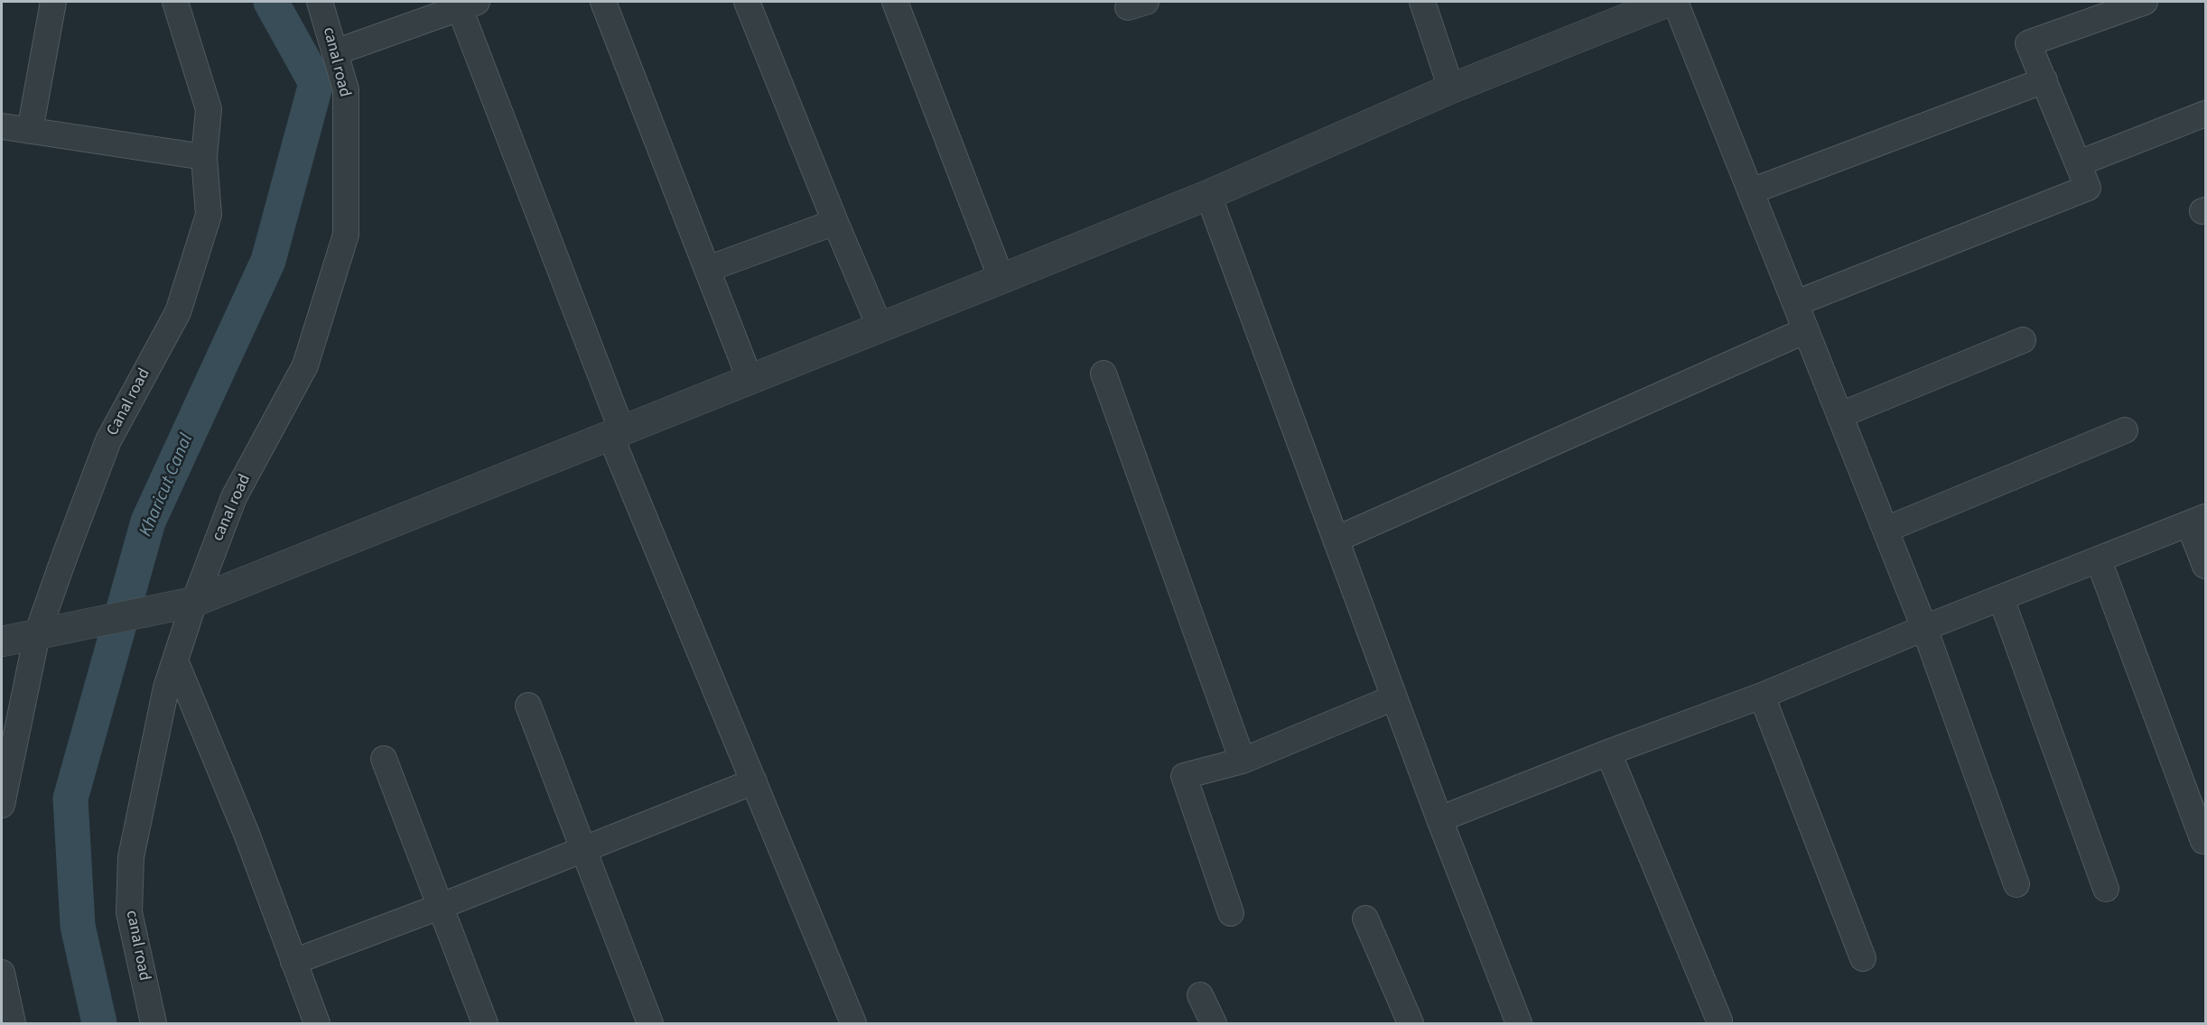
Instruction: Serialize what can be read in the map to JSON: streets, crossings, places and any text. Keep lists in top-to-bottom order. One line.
{"streets":{"street":["canal road","Canal road"]},"water":["Kharicut Canal"]}
